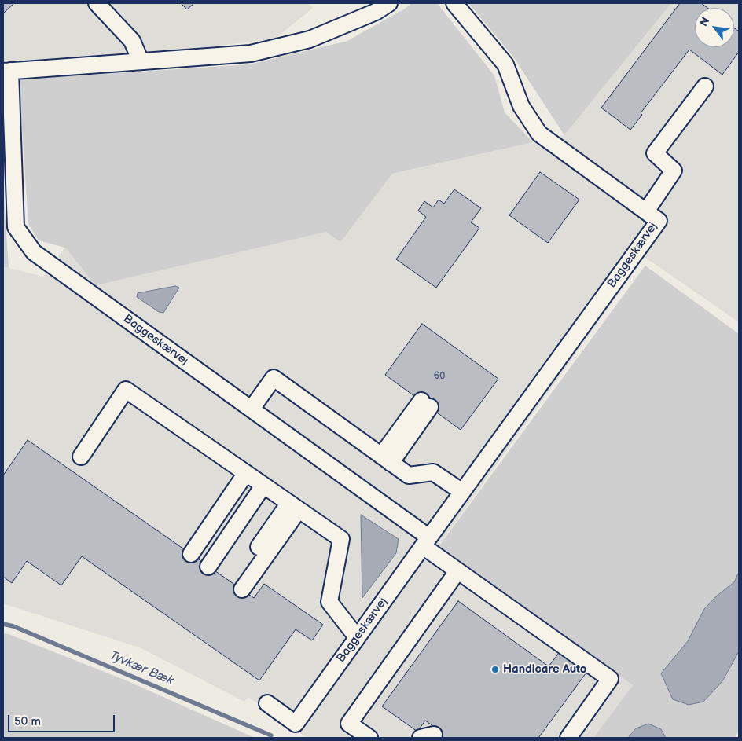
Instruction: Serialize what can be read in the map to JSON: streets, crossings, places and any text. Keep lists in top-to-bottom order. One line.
{"streets":{"street":["Baggeskærvej"]},"water":["Tyvkær Bæk"],"places":["Handicare Auto"],"house_numbers":["60"],"scale_bar":"50 m","north":"top left"}
